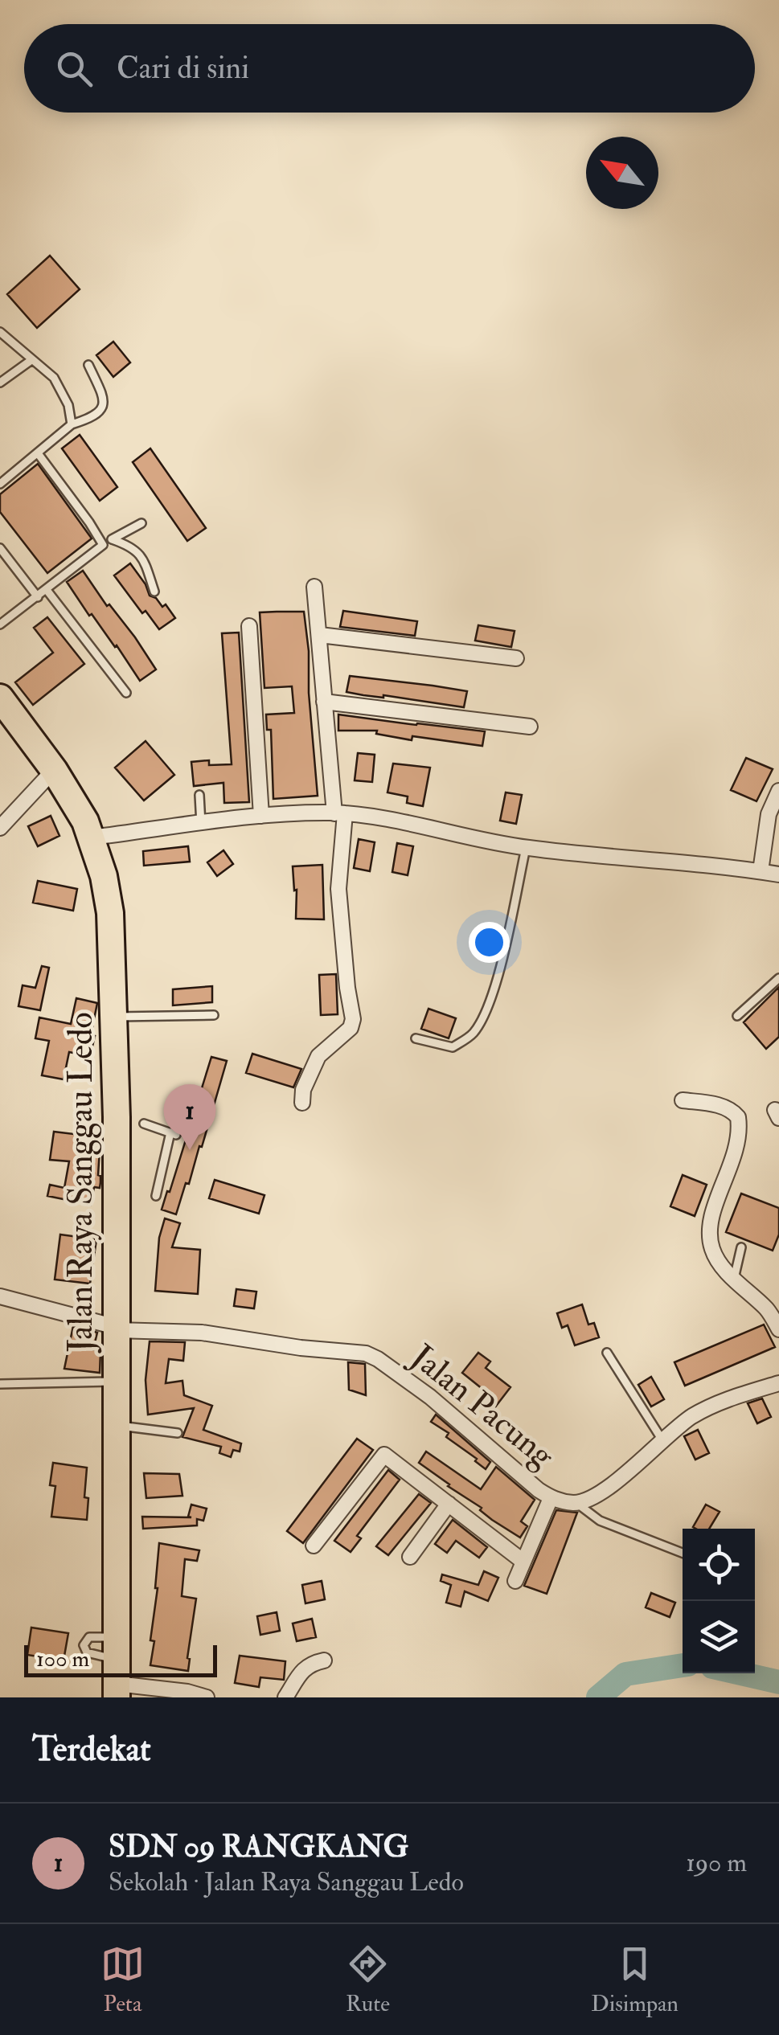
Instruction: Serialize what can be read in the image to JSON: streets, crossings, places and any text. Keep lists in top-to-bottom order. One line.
{"streets":{"highway":["Jalan Raya Sanggau Ledo"],"street":["Jalan Pacung"]},"crossings":[["Jalan Raya Sanggau Ledo","Jalan Pacung"]],"scale_bar":"100 m","north":"top left","page":{"search":"Cari di sini","pins":"1","scale":"100 m","heading":"Terdekat","list":[{"mark":"1","name":"SDN 09 RANGKANG","note":"Sekolah · Jalan Raya Sanggau Ledo","value":"190 m"}],"nav":["Peta","Rute","Disimpan"]}}
